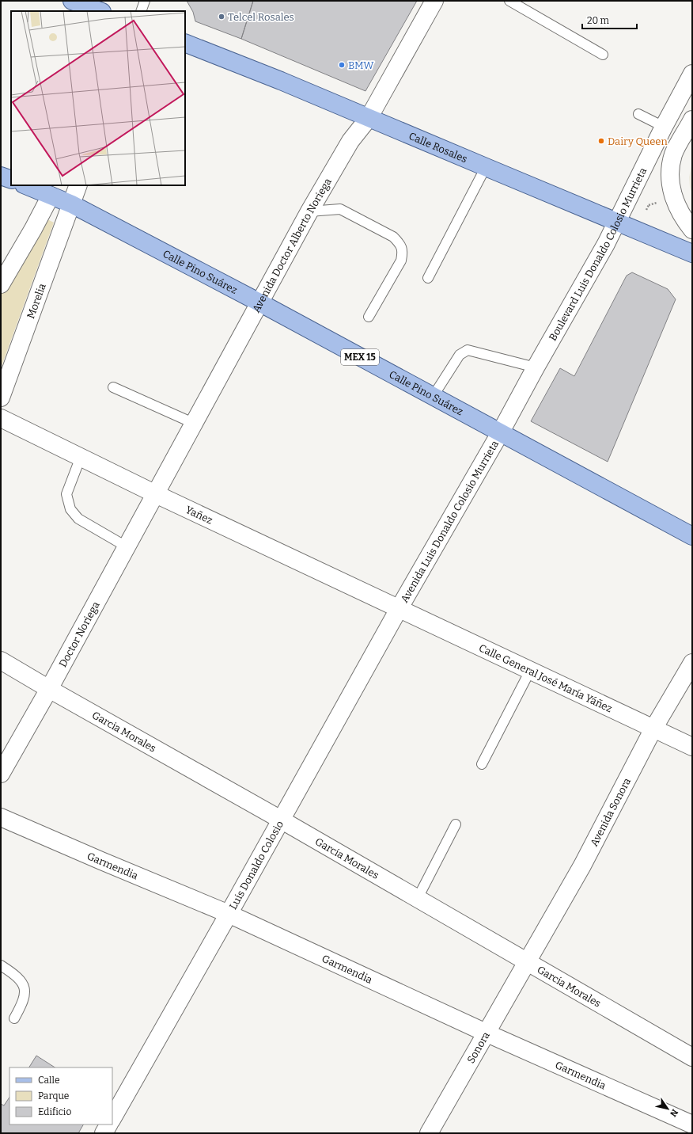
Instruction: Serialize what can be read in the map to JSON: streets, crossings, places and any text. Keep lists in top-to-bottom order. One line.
{"streets":{"main road":["Calle Rosales","Calle Pino Suárez","MEX 15"],"street":["Avenida Doctor Alberto Noriega","Boulevard Luis Donaldo Colosio Murrieta","Morelia","Yañez","Avenida Luis Donaldo Colosio Murrieta","Doctor Noriega","Calle General José María Yáñez","Garcia Morales","Avenida Sonora","Luis Donaldo Colosio","Garmendia","Sonora"]},"crossings":[["Calle Rosales","Avenida Doctor Alberto Noriega"],["Calle Rosales","Boulevard Luis Donaldo Colosio Murrieta"],["Avenida Doctor Alberto Noriega","Calle Pino Suárez"],["Avenida Doctor Alberto Noriega","Yañez"],["Avenida Doctor Alberto Noriega","Doctor Noriega"],["Boulevard Luis Donaldo Colosio Murrieta","Calle Pino Suárez"],["Boulevard Luis Donaldo Colosio Murrieta","Avenida Luis Donaldo Colosio Murrieta"],["Calle Pino Suárez","Morelia"],["Calle Pino Suárez","Avenida Luis Donaldo Colosio Murrieta"],["Yañez","Avenida Luis Donaldo Colosio Murrieta"],["Yañez","Doctor Noriega"],["Yañez","Calle General José María Yáñez"],["Yañez","Luis Donaldo Colosio"],["Avenida Luis Donaldo Colosio Murrieta","Calle General José María Yáñez"],["Avenida Luis Donaldo Colosio Murrieta","Luis Donaldo Colosio"],["Doctor Noriega","Garcia Morales"],["Calle General José María Yáñez","Avenida Sonora"],["Calle General José María Yáñez","Luis Donaldo Colosio"],["Garcia Morales","Avenida Sonora"],["Garcia Morales","Luis Donaldo Colosio"],["Garcia Morales","Sonora"],["Avenida Sonora","Sonora"],["Luis Donaldo Colosio","Garmendia"],["Garmendia","Sonora"]],"places":["Telcel Rosales","BMW","Dairy Queen"],"legend":["Calle","Parque","Edificio"],"scale_bar":"20 m","north":"bottom right"}
